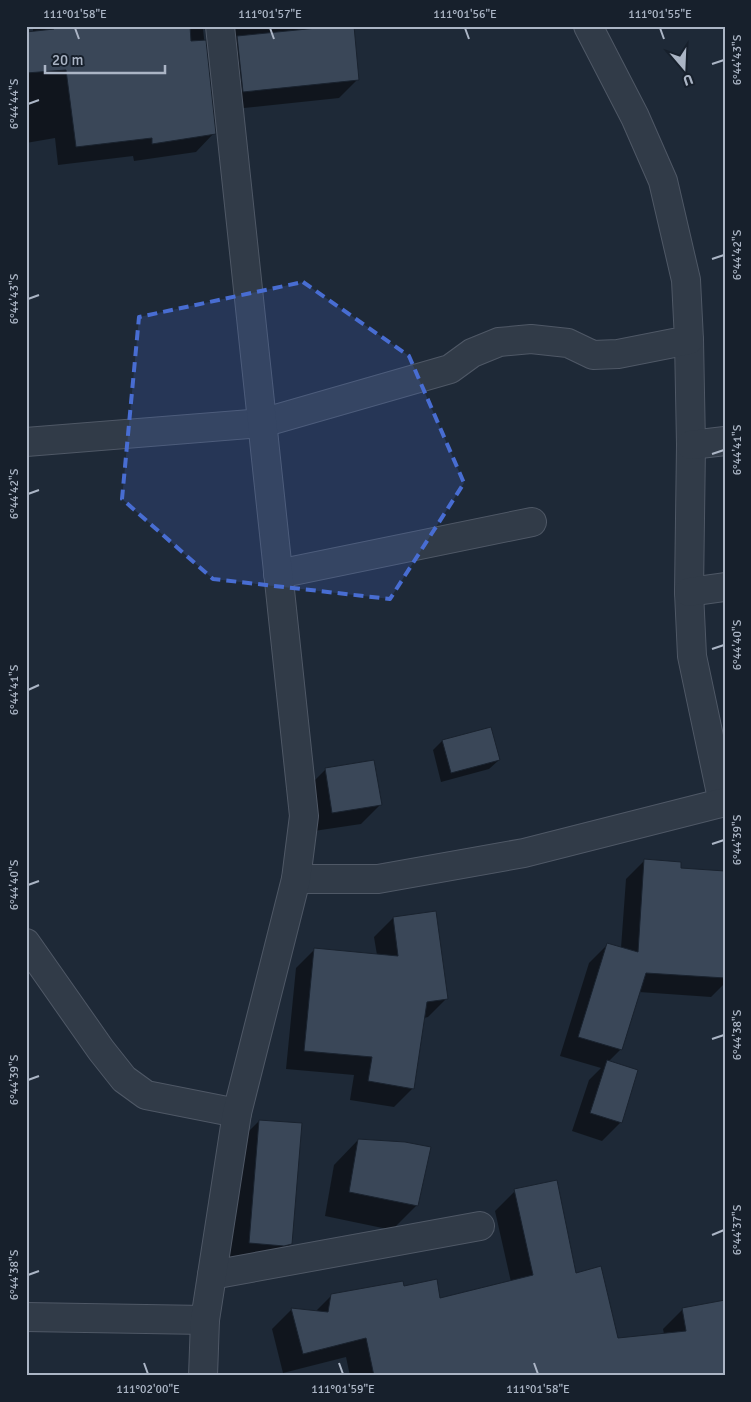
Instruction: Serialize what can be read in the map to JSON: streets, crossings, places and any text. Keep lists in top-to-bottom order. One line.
{"scale_bar":"20 m","north":"bottom","coordinates":["111°01'58\"E","111°01'57\"E","111°01'56\"E","111°01'55\"E","6°44'43\"S","6°44'44\"S","6°44'42\"S","6°44'41\"S","6°44'40\"S","6°44'39\"S","6°44'38\"S","6°44'37\"S","111°02'00\"E","111°01'59\"E"]}
